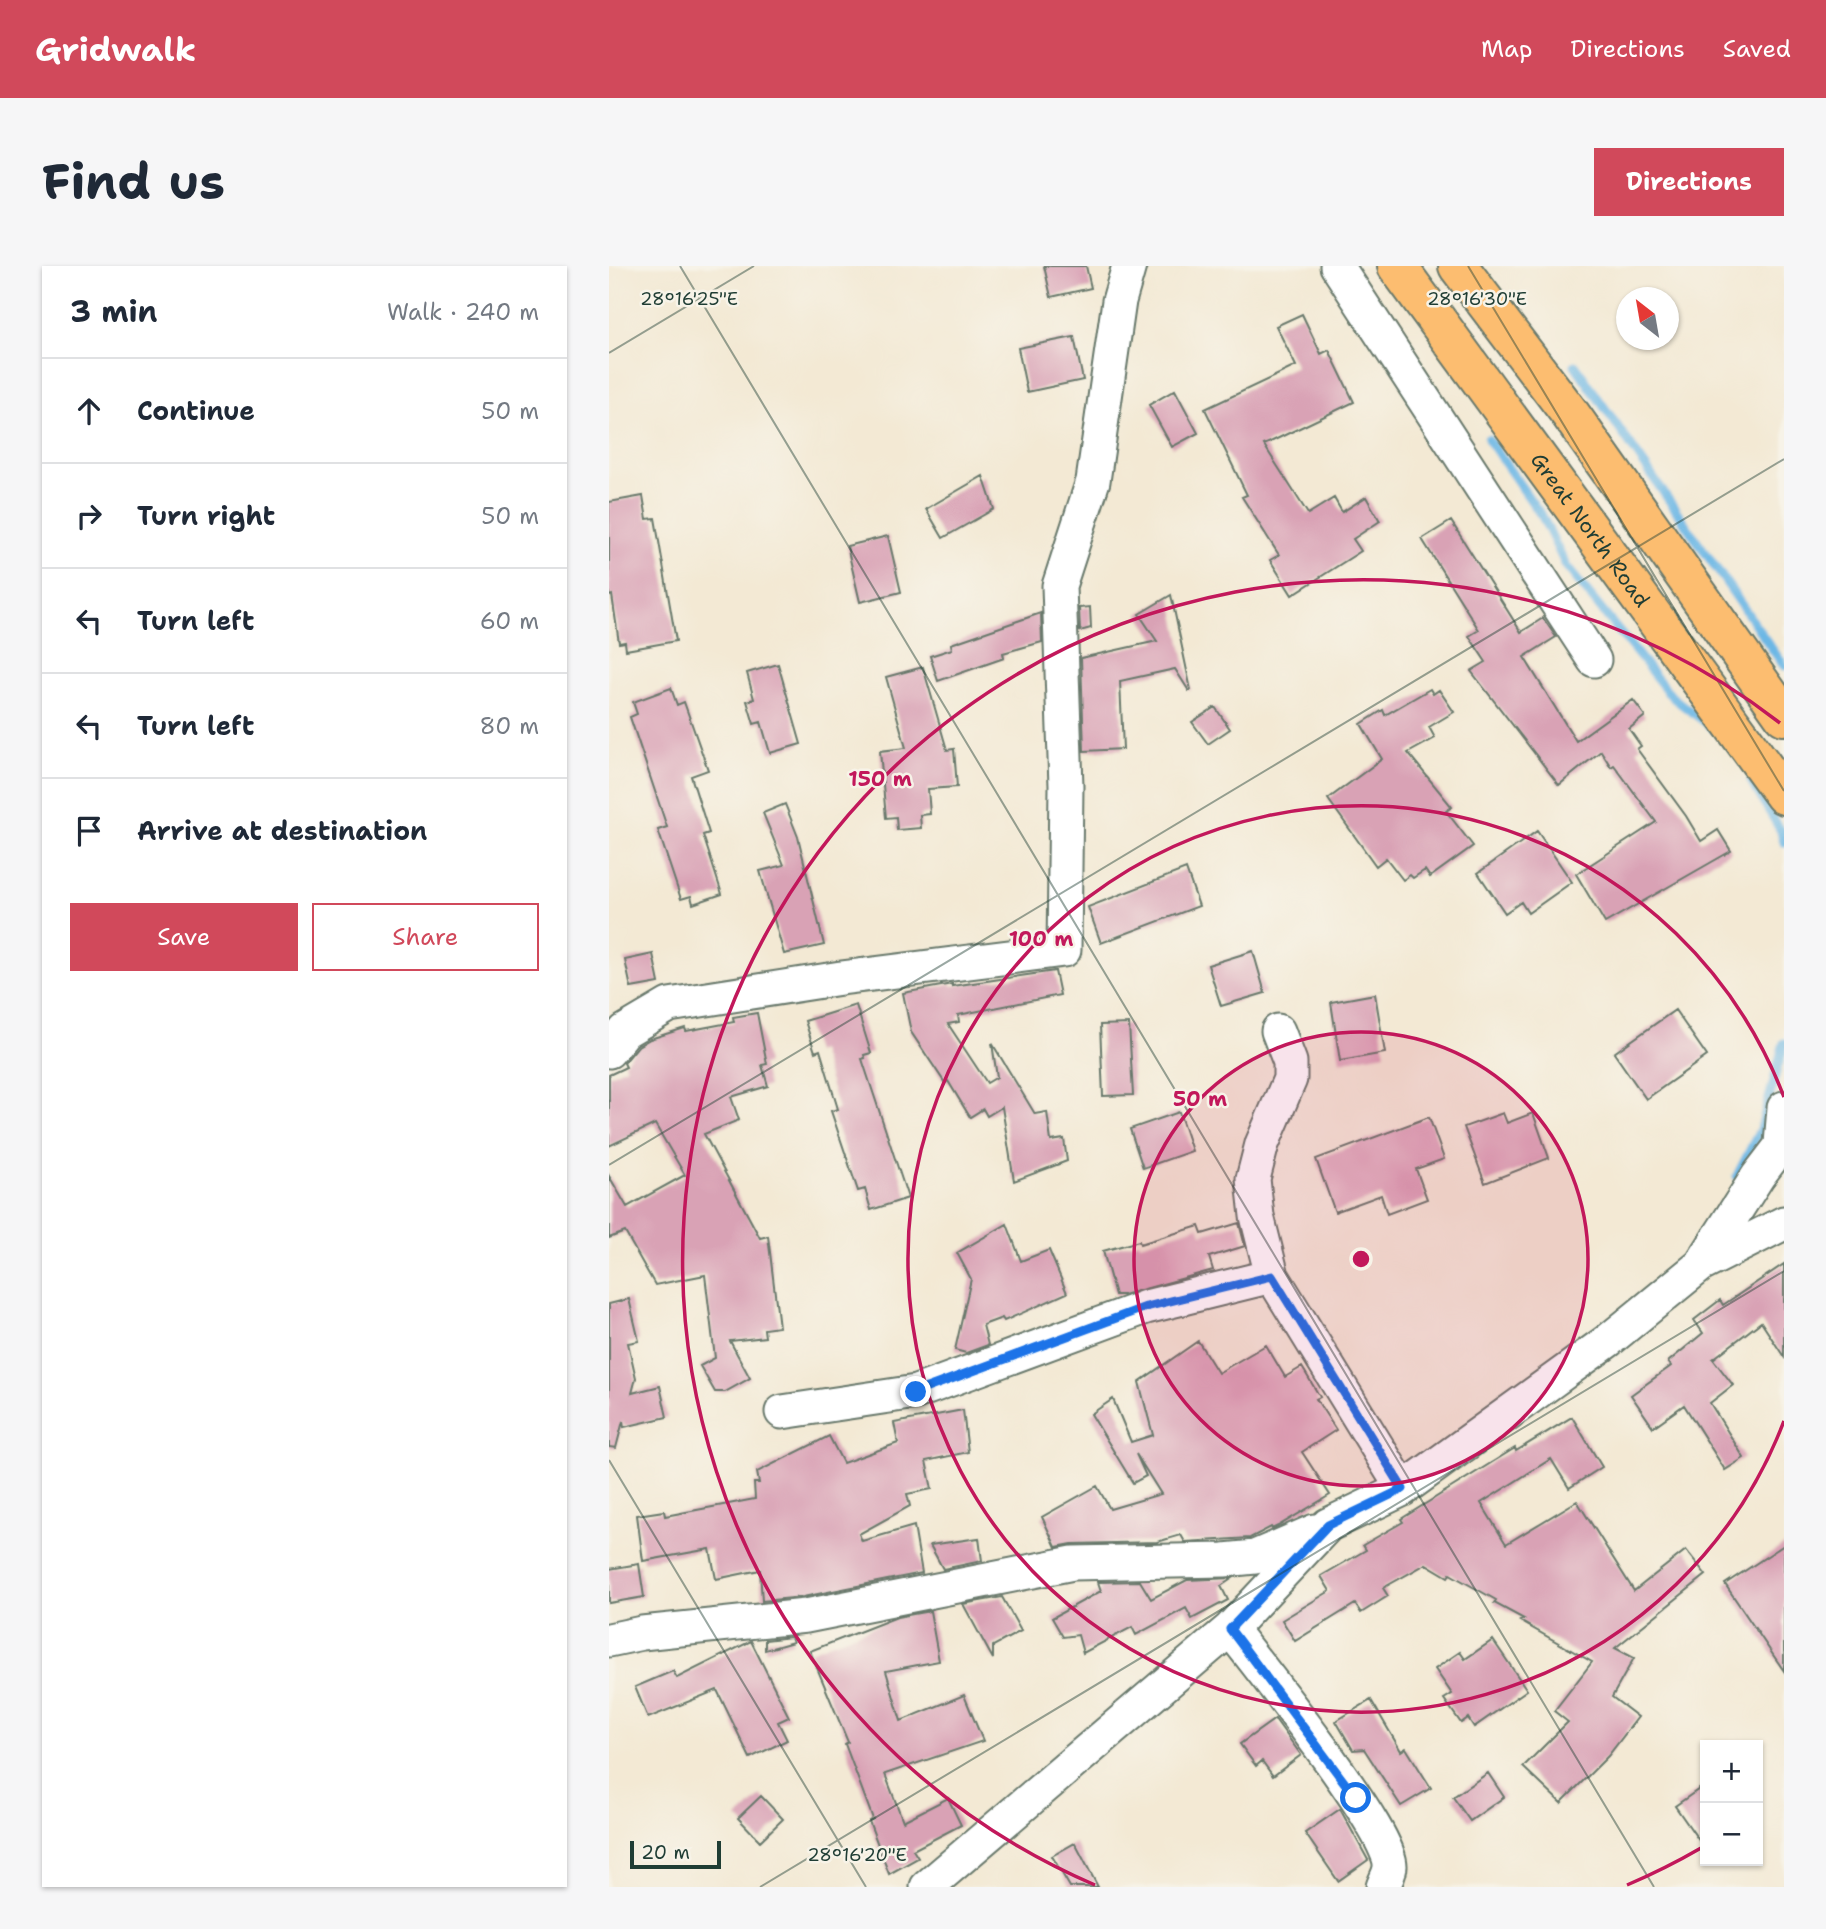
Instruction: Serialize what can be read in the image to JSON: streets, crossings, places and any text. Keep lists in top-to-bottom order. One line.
{"streets":{"main road":["Great North Road"]},"scale_bar":"20 m","north":"top left","page":{"header":"Gridwalk","nav":["Map","Directions","Saved"],"buttons":["Directions",["Save","Share"]],"title":"Find us","heading":["3 min","Walk · 240 m"],"list":[["Continue","50 m"],["Turn right","50 m"],["Turn left","60 m"],["Turn left","80 m"],"Arrive at destination"],"map_buttons":["+","−"],"scale":"20 m"},"coordinates":["28°16'25\"E","28°16'30\"E","28°16'20\"E"],"rings":["150 m","100 m","50 m"]}
